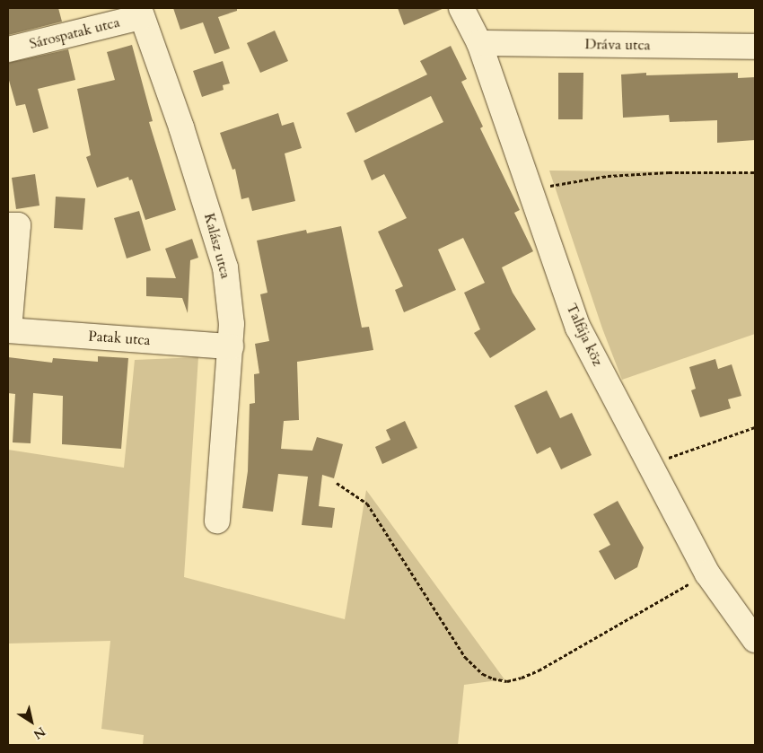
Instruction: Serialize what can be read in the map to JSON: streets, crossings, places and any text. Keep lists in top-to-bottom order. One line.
{"streets":{"street":["Sárospatak utca","Dráva utca","Kalász utca","Talfája köz","Patak utca"]},"crossings":[["Sárospatak utca","Kalász utca"],["Dráva utca","Talfája köz"],["Kalász utca","Patak utca"]],"north":"bottom right"}
